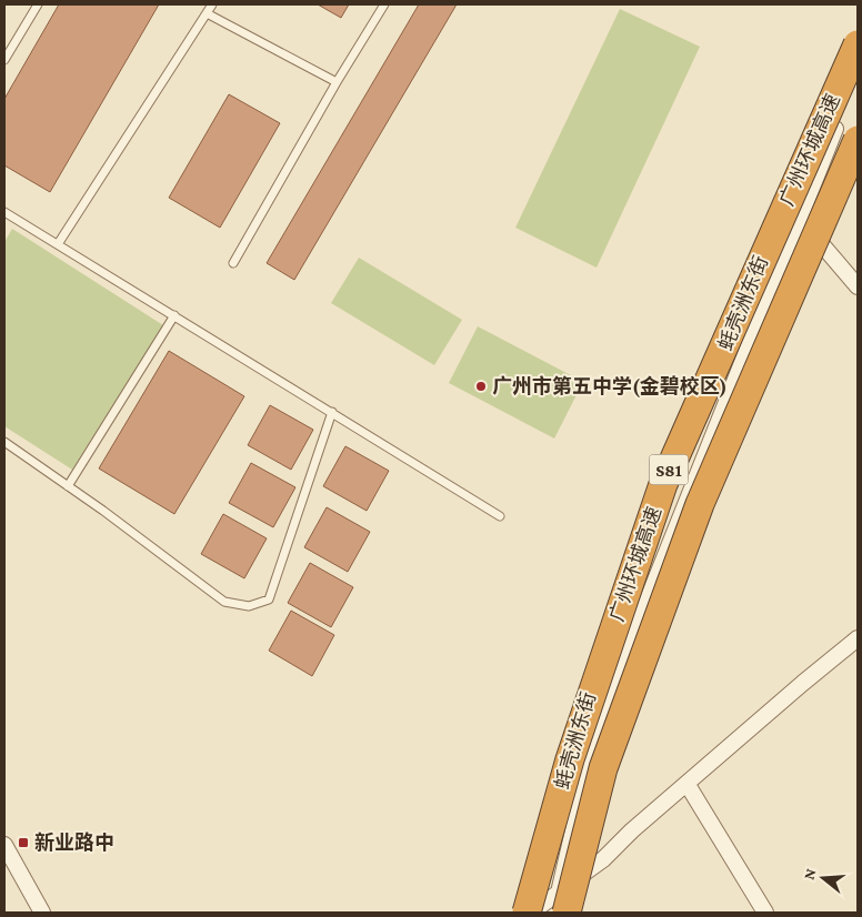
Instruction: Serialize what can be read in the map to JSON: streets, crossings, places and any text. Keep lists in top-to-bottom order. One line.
{"streets":{"highway":["广州环城高速","S81"],"street":["蚝壳洲东街"]},"crossings":[["广州环城高速","蚝壳洲东街"]],"places":{"other":["广州市第五中学(金碧校区)"],"transit":["新业路中"]},"north":"left"}
